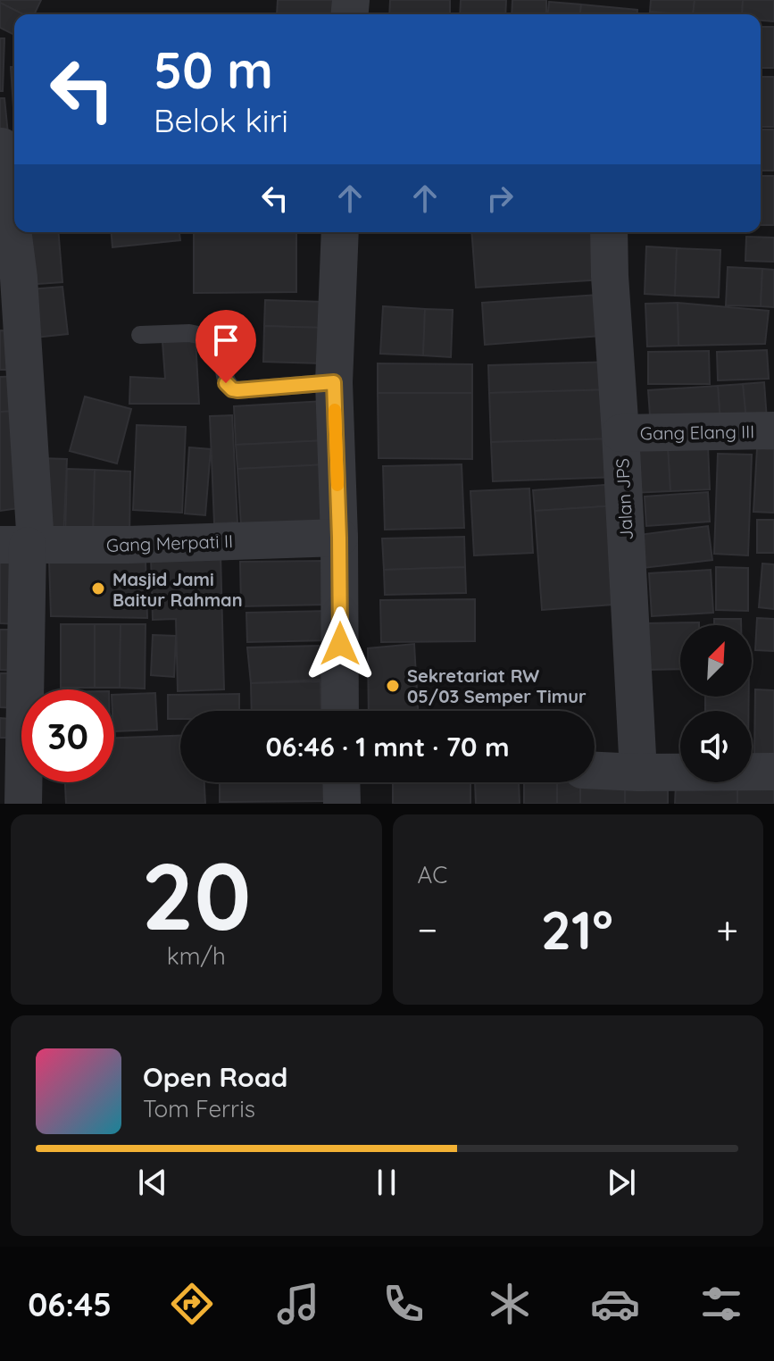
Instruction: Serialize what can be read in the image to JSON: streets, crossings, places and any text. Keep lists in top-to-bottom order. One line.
{"streets":{"street":["Gang Elang III","Jalan JPS","Gang Merpati II"]},"crossings":[["Gang Elang III","Jalan JPS"]],"places":["Masjid Jami Baitur Rahman","Sekretariat RW 05/03 Semper Timur"],"north":"top right","page":{"turn":["50 m","Belok kiri"],"limit":"30","trip":"06:46 · 1 mnt · 70 m","tile":[["20","km/h"],"AC"],"heat":["−","21°","+"],"song":["Open Road","Tom Ferris"],"tabs":"06:45"}}
